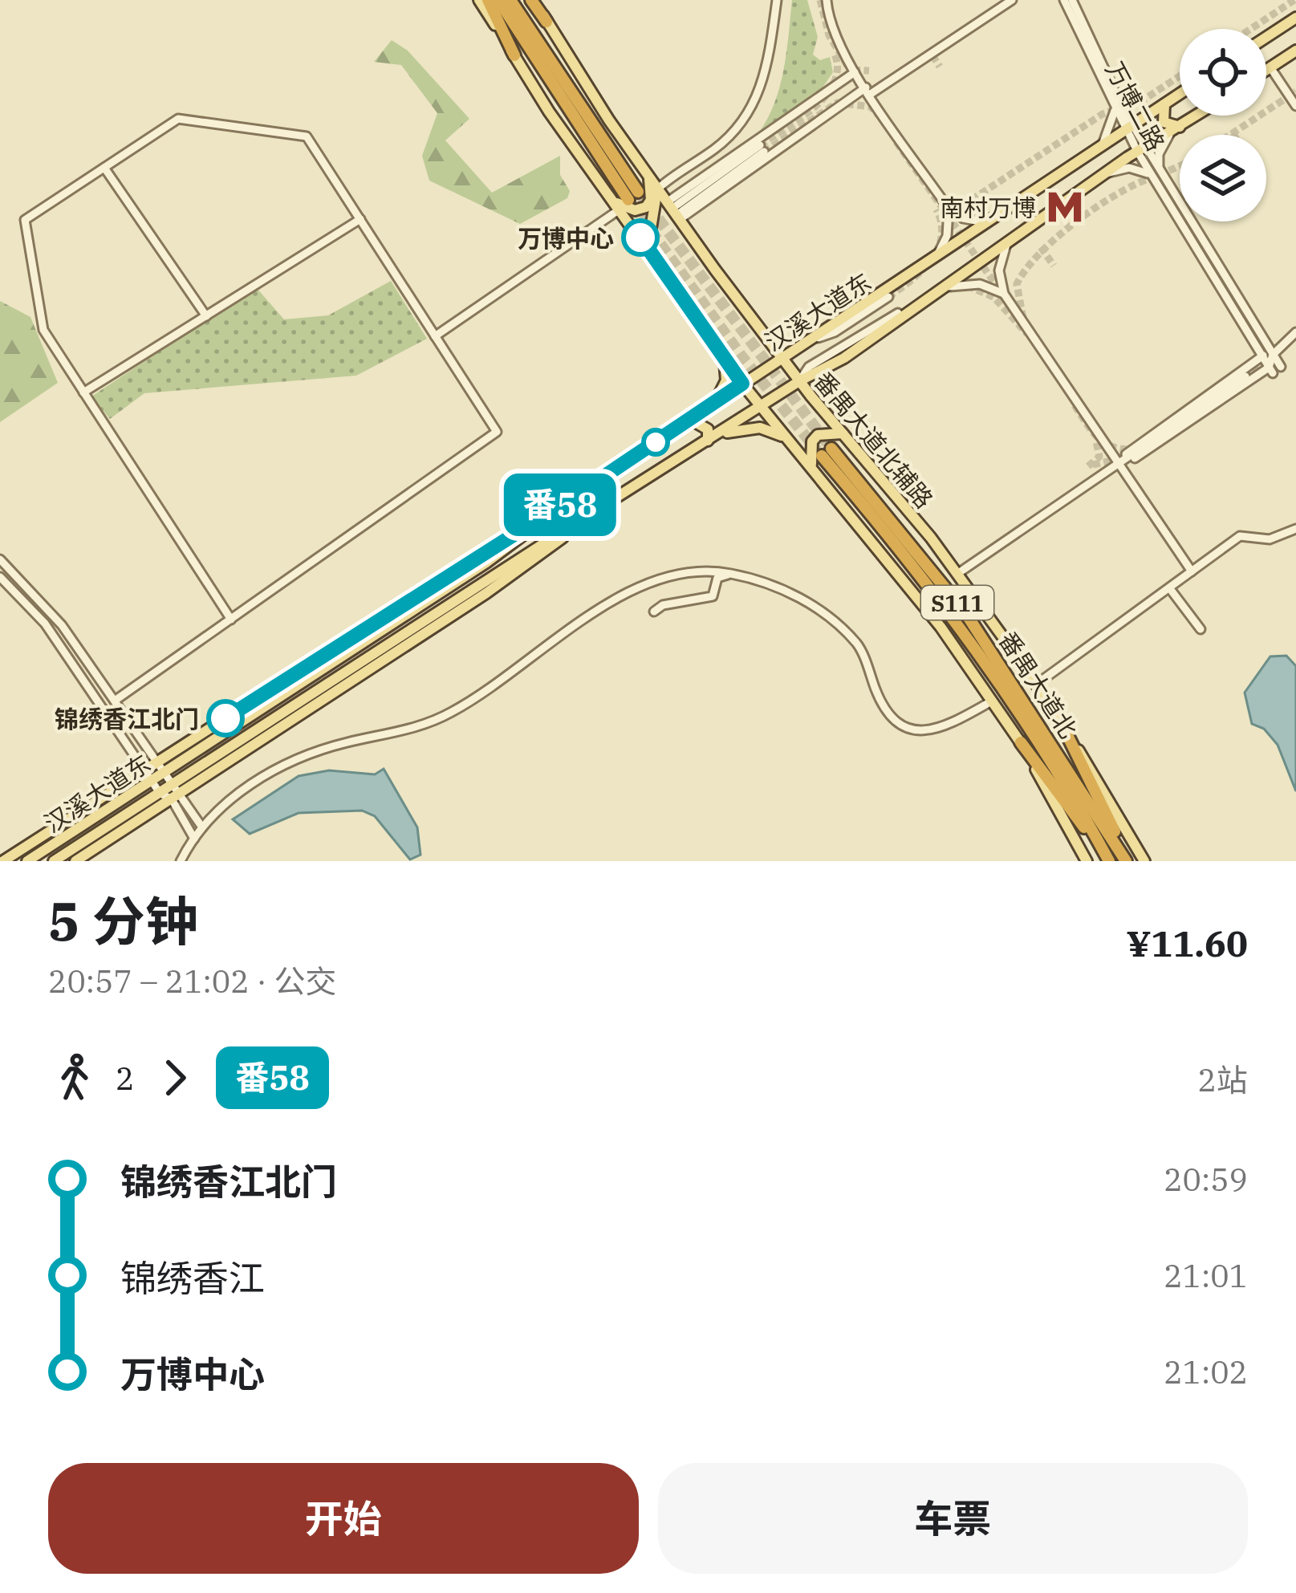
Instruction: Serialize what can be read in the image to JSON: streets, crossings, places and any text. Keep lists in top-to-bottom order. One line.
{"streets":{"highway":["S111","番禺大道北"],"main road":["汉溪大道东","番禺大道北辅路"],"street":["万博二路"]},"crossings":[["万博二路","汉溪大道东"],["汉溪大道东","番禺大道北辅路"]],"places":{"metro station":["南村万博"],"other":["万博中心","锦绣香江北门"]},"lines":["bus line 番58"],"page":{"on_map":"番58","heading":["5 分钟","20:57 – 21:02 · 公交","¥11.60"],"legs":["2","番58","2站"],"list":[{"name":"锦绣香江北门","value":"20:59"},{"name":"锦绣香江","value":"21:01"},{"name":"万博中心","value":"21:02"}],"buttons":["开始","车票"]}}
